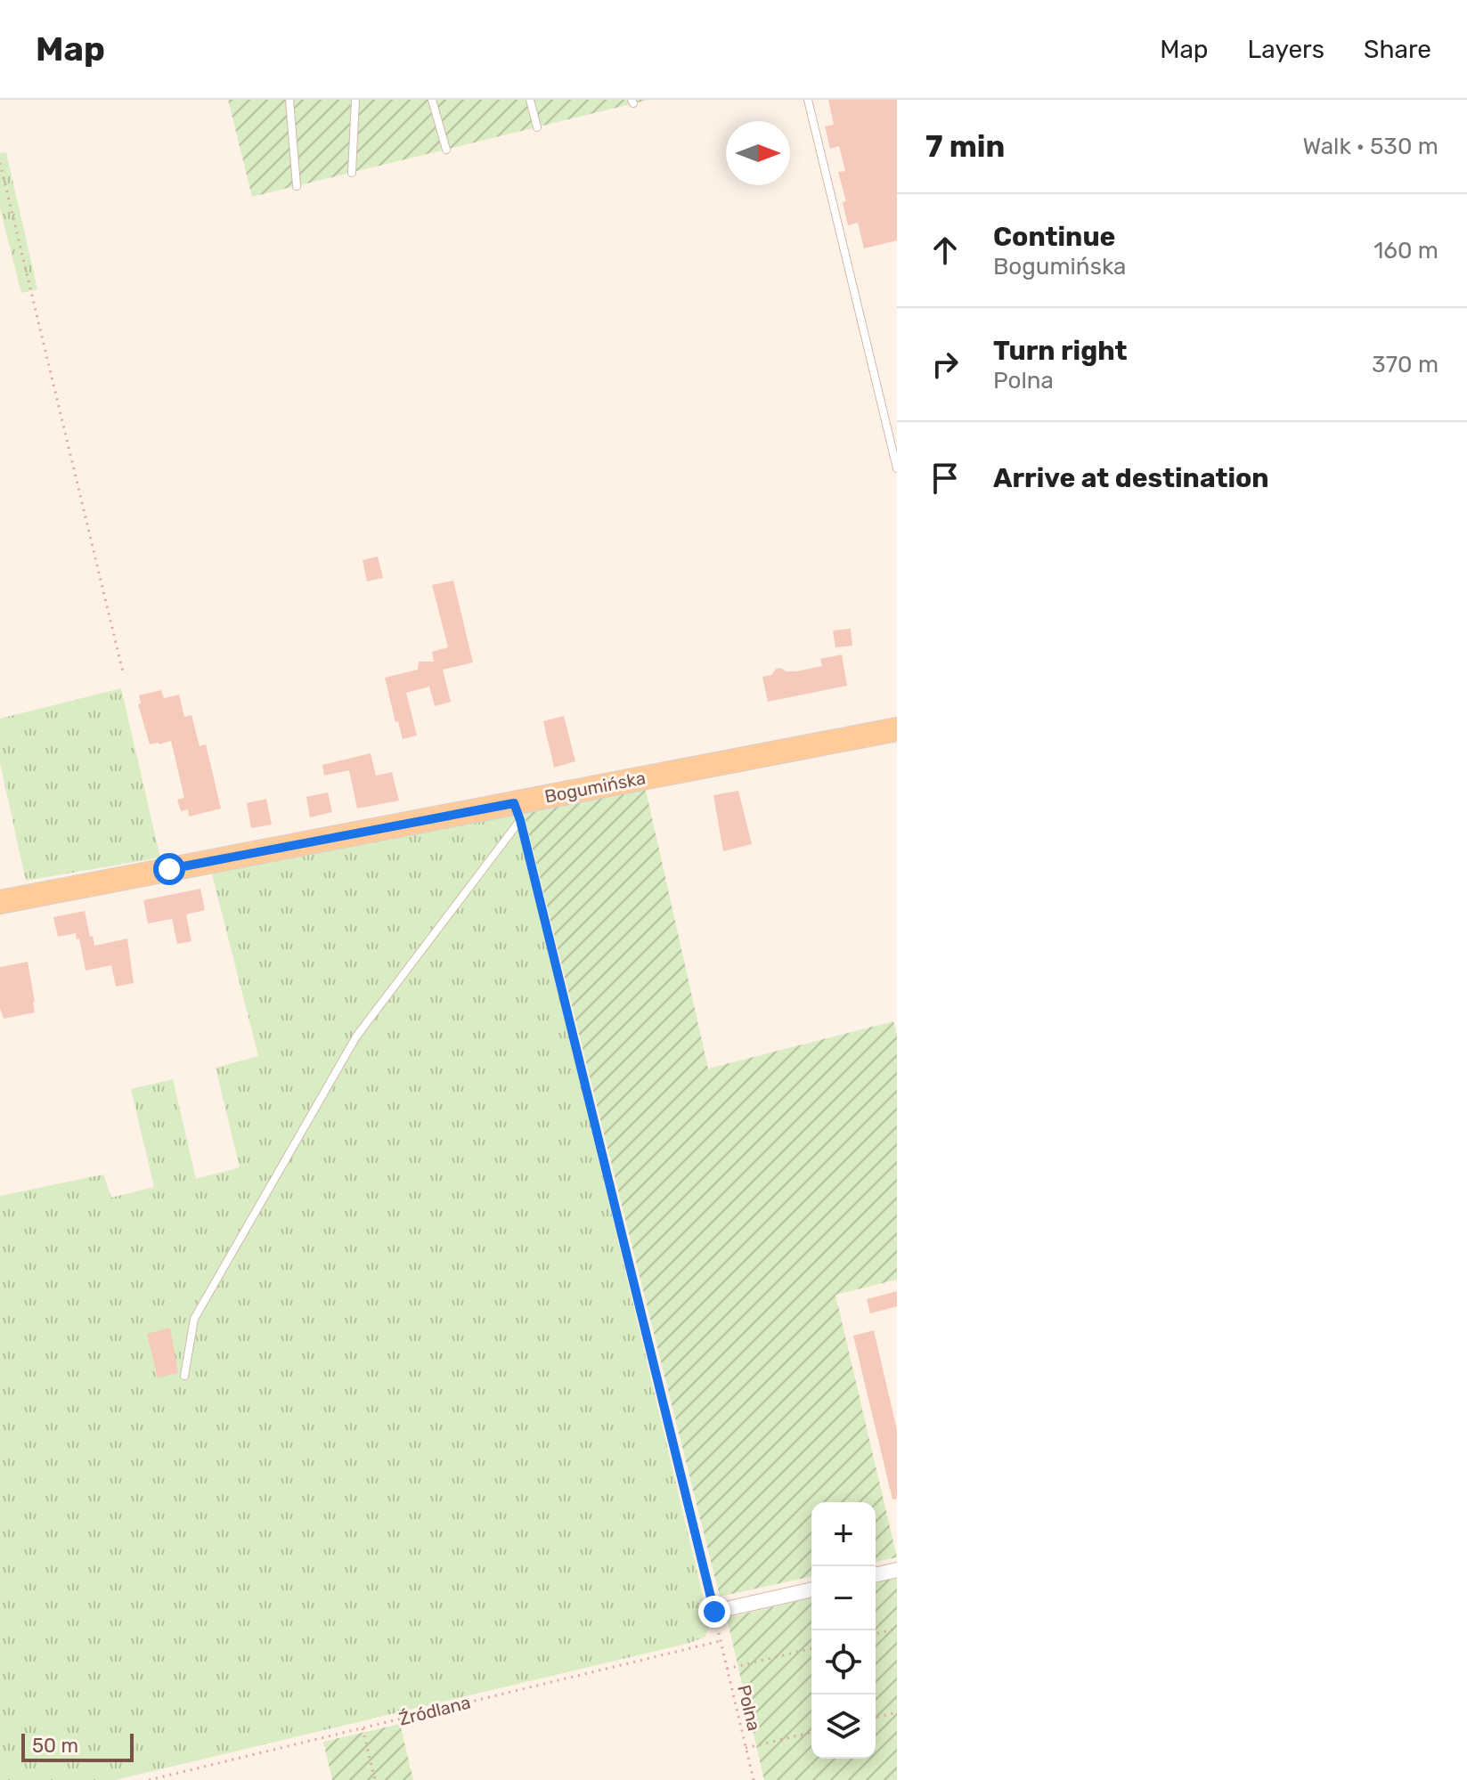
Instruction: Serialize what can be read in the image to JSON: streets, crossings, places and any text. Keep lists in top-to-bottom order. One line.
{"streets":{"main road":["Bogumińska"],"path":["Polna","Źródlana"]},"crossings":[["Polna","Źródlana"]],"scale_bar":"50 m","north":"right","page":{"header":"Map","nav":["Map","Layers","Share"],"heading":["7 min","Walk · 530 m"],"list":[["Continue","Bogumińska","160 m"],["Turn right","Polna","370 m"],"Arrive at destination"],"map_buttons":["+","−"],"scale":"50 m"}}
